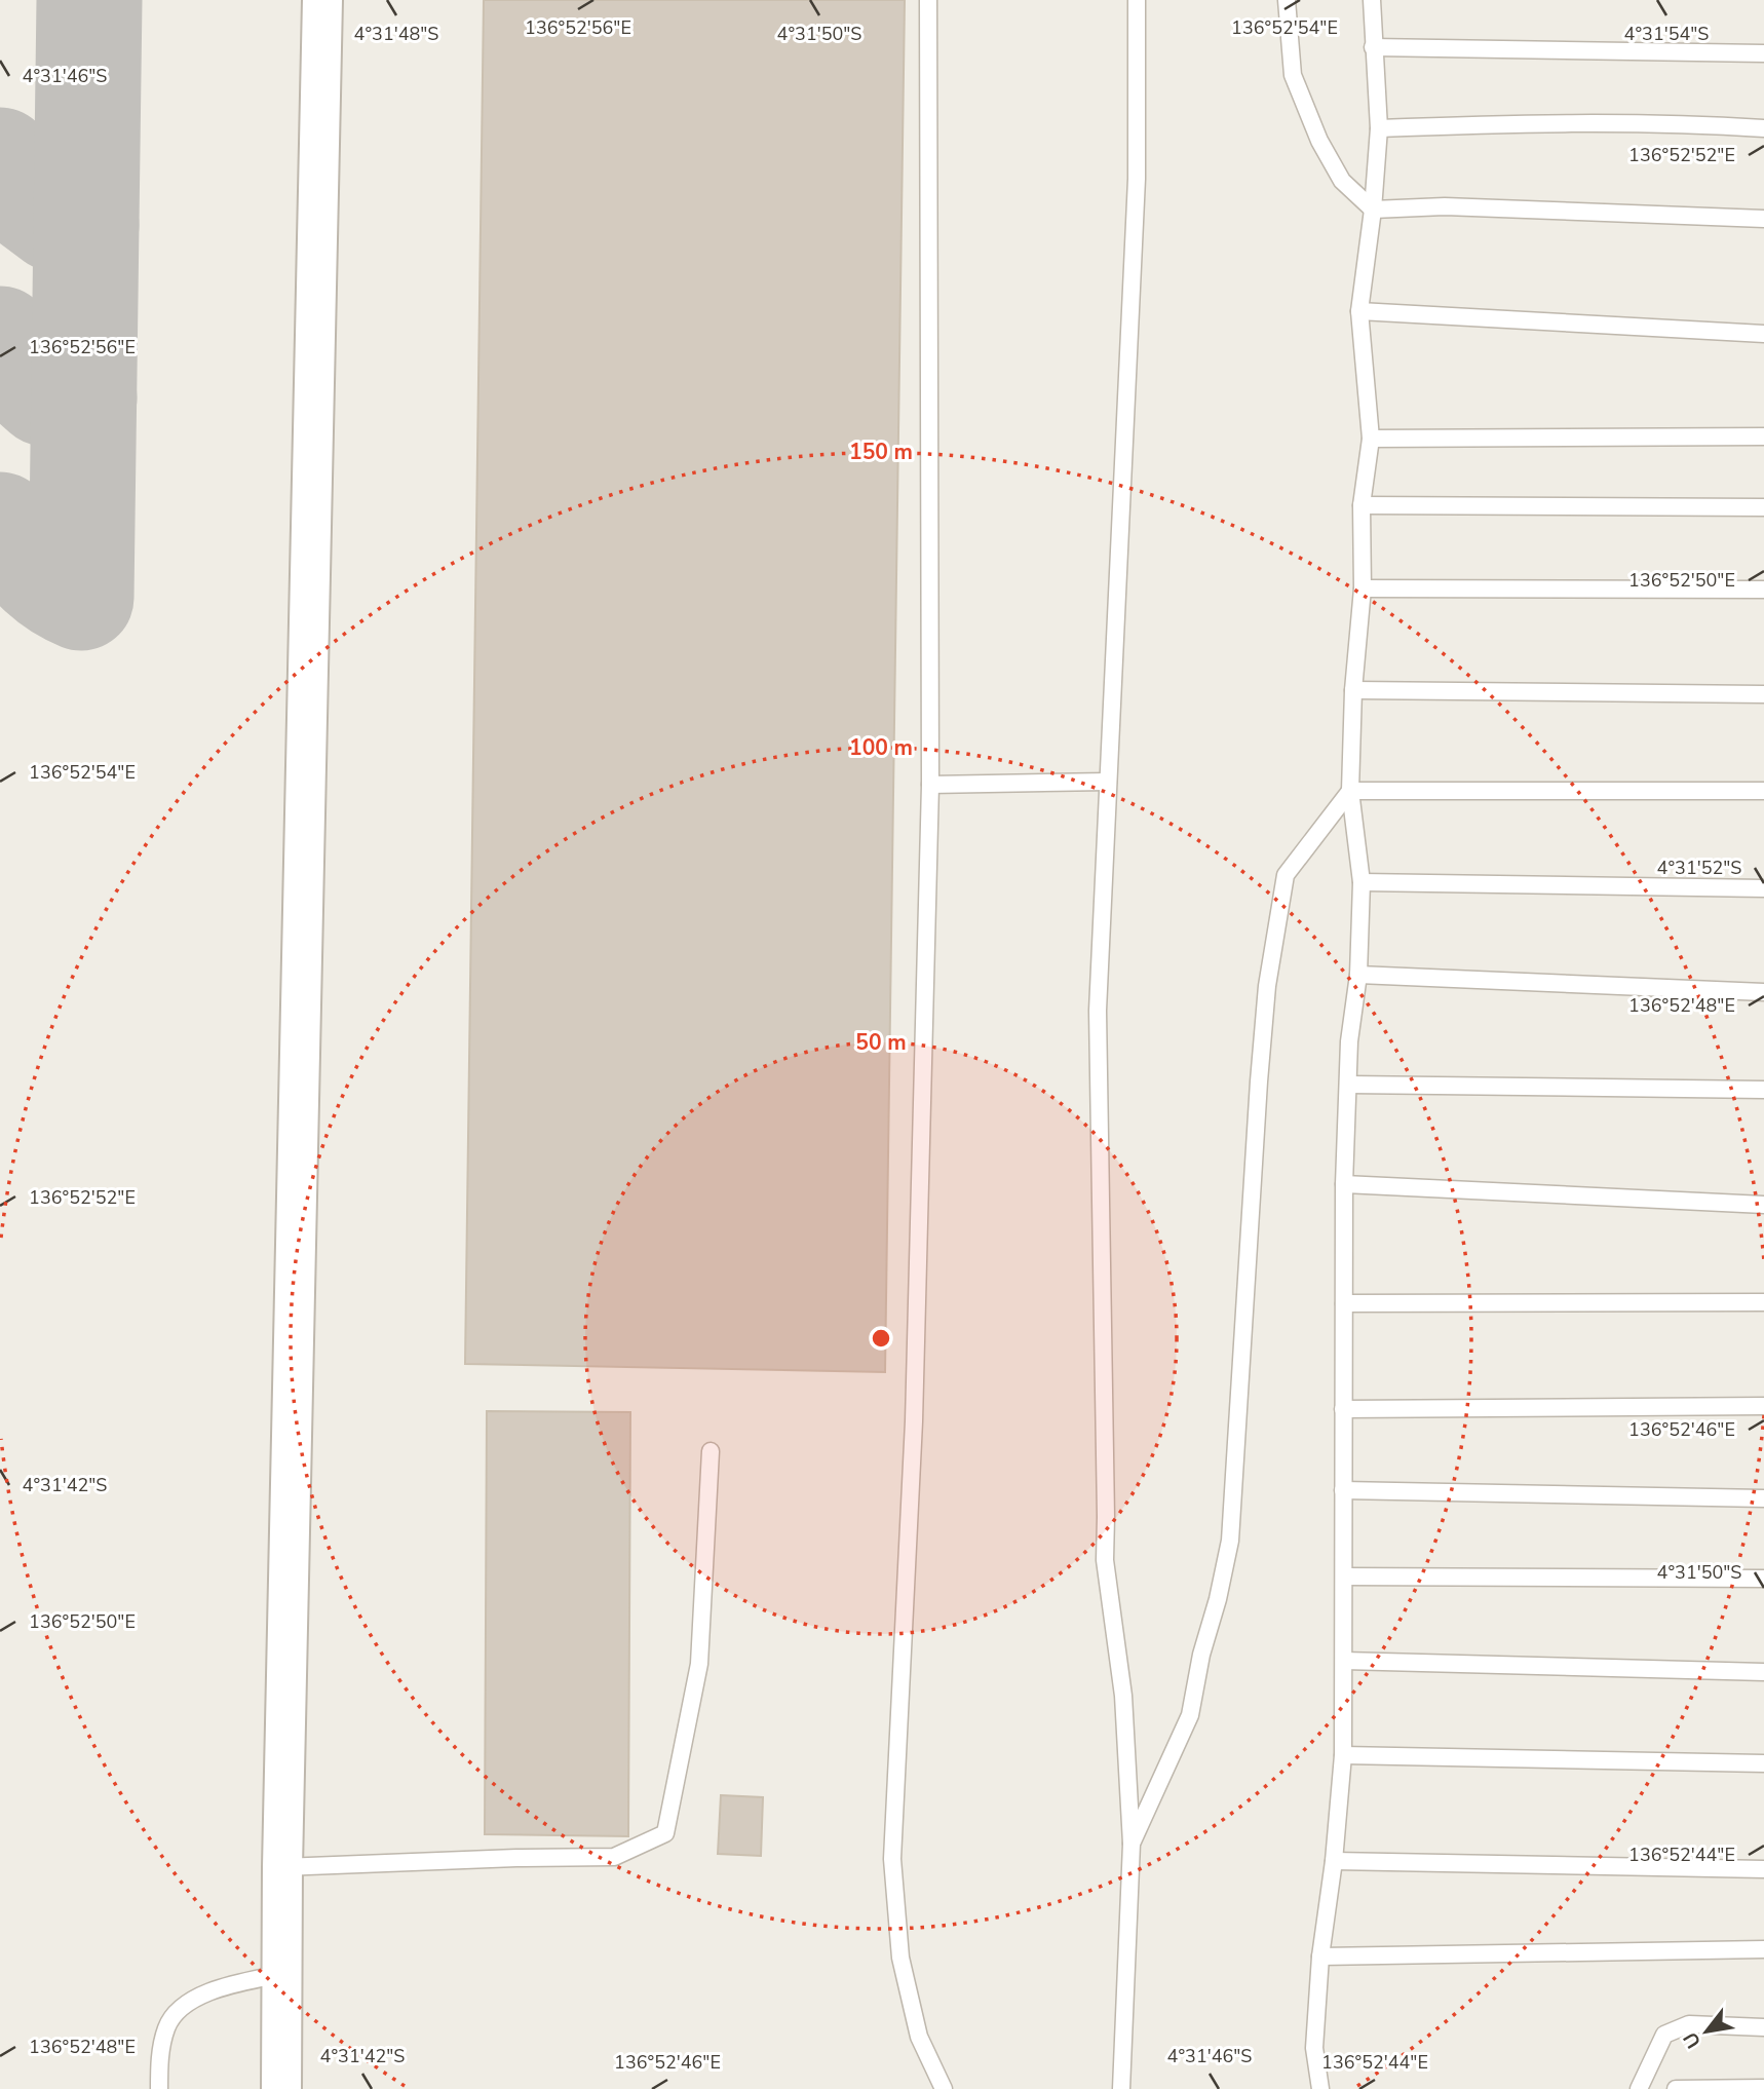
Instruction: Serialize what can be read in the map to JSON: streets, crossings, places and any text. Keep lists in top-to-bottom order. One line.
{"north":"bottom left","coordinates":["136°52'56\"E","136°52'54\"E","4°31'48\"S","4°31'54\"S","4°31'50\"S","4°31'46\"S","136°52'52\"E","136°52'50\"E","4°31'52\"S","136°52'48\"E","136°52'46\"E","4°31'42\"S","136°52'44\"E"],"rings":["150 m","100 m","50 m"]}
